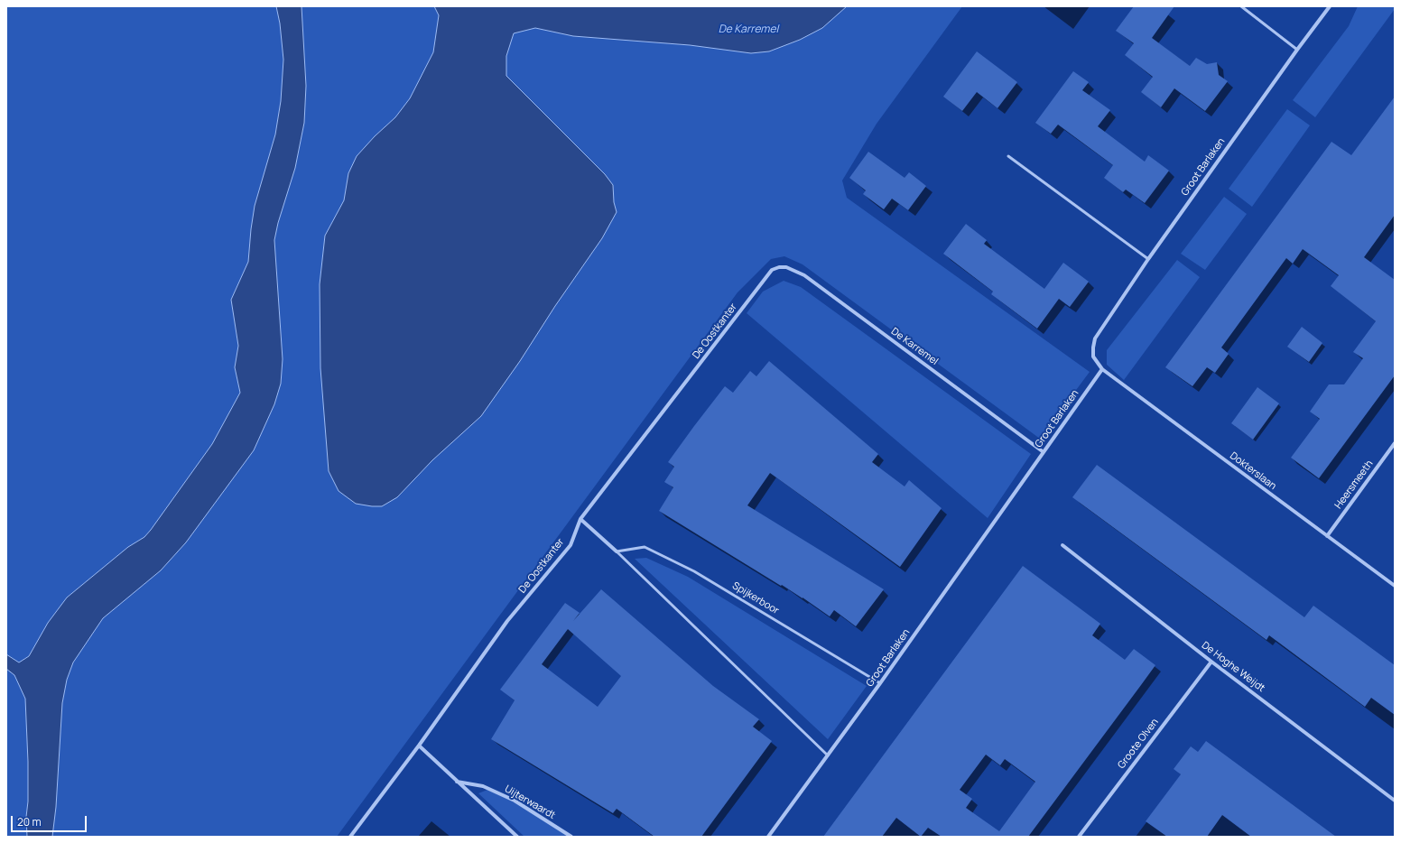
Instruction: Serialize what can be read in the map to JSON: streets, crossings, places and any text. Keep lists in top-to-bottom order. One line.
{"streets":{"street":["Groot Barlaken","De Oostkanter","De Karremel","Dokterslaan","Heersmeeth","De Hoghe Weijdt","Groote Olven","Uijterwaardt"],"lane":["Spijkerboor"]},"crossings":[["Groot Barlaken","De Karremel"],["Groot Barlaken","Dokterslaan"],["Groot Barlaken","Spijkerboor"],["De Oostkanter","De Karremel"],["Dokterslaan","Heersmeeth"],["De Hoghe Weijdt","Groote Olven"]],"water":["De Karremel"],"scale_bar":"20 m"}
